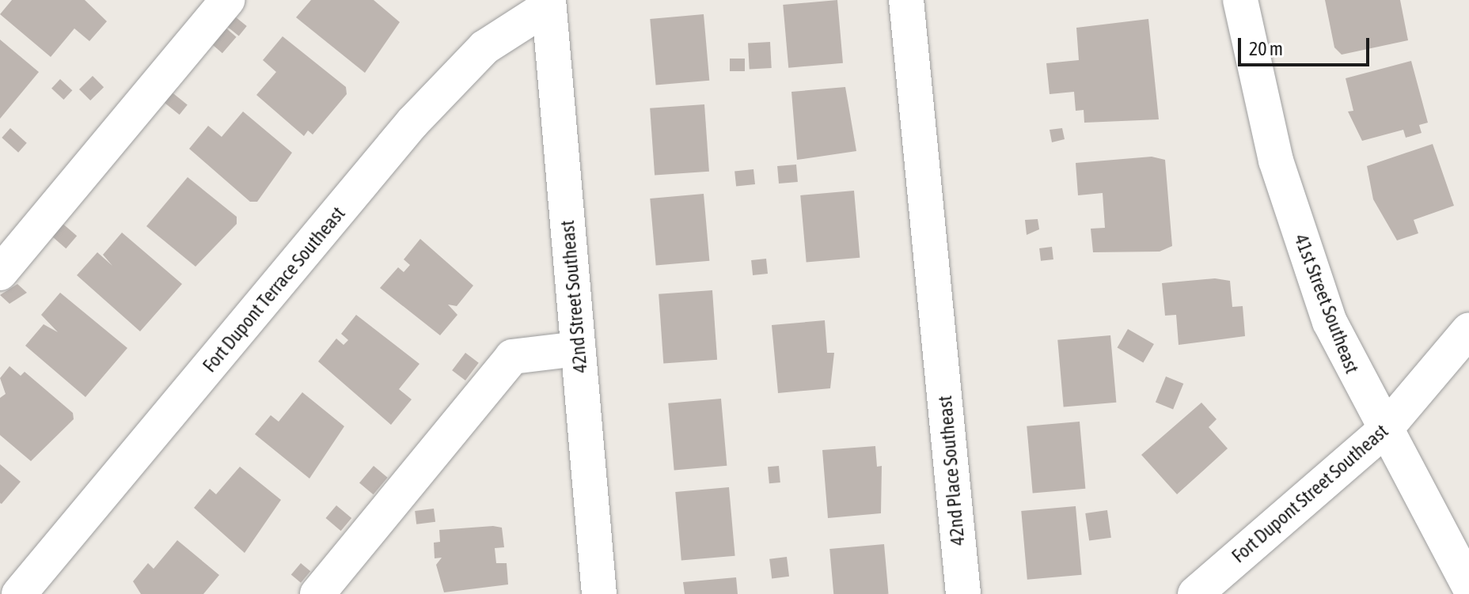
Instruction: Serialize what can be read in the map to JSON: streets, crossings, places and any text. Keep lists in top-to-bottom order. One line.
{"streets":{"street":["Fort Dupont Terrace Southeast","42nd Street Southeast","41st Street Southeast","42nd Place Southeast","Fort Dupont Street Southeast"]},"crossings":[["Fort Dupont Terrace Southeast","42nd Street Southeast"],["41st Street Southeast","Fort Dupont Street Southeast"]],"scale_bar":"20 m"}
